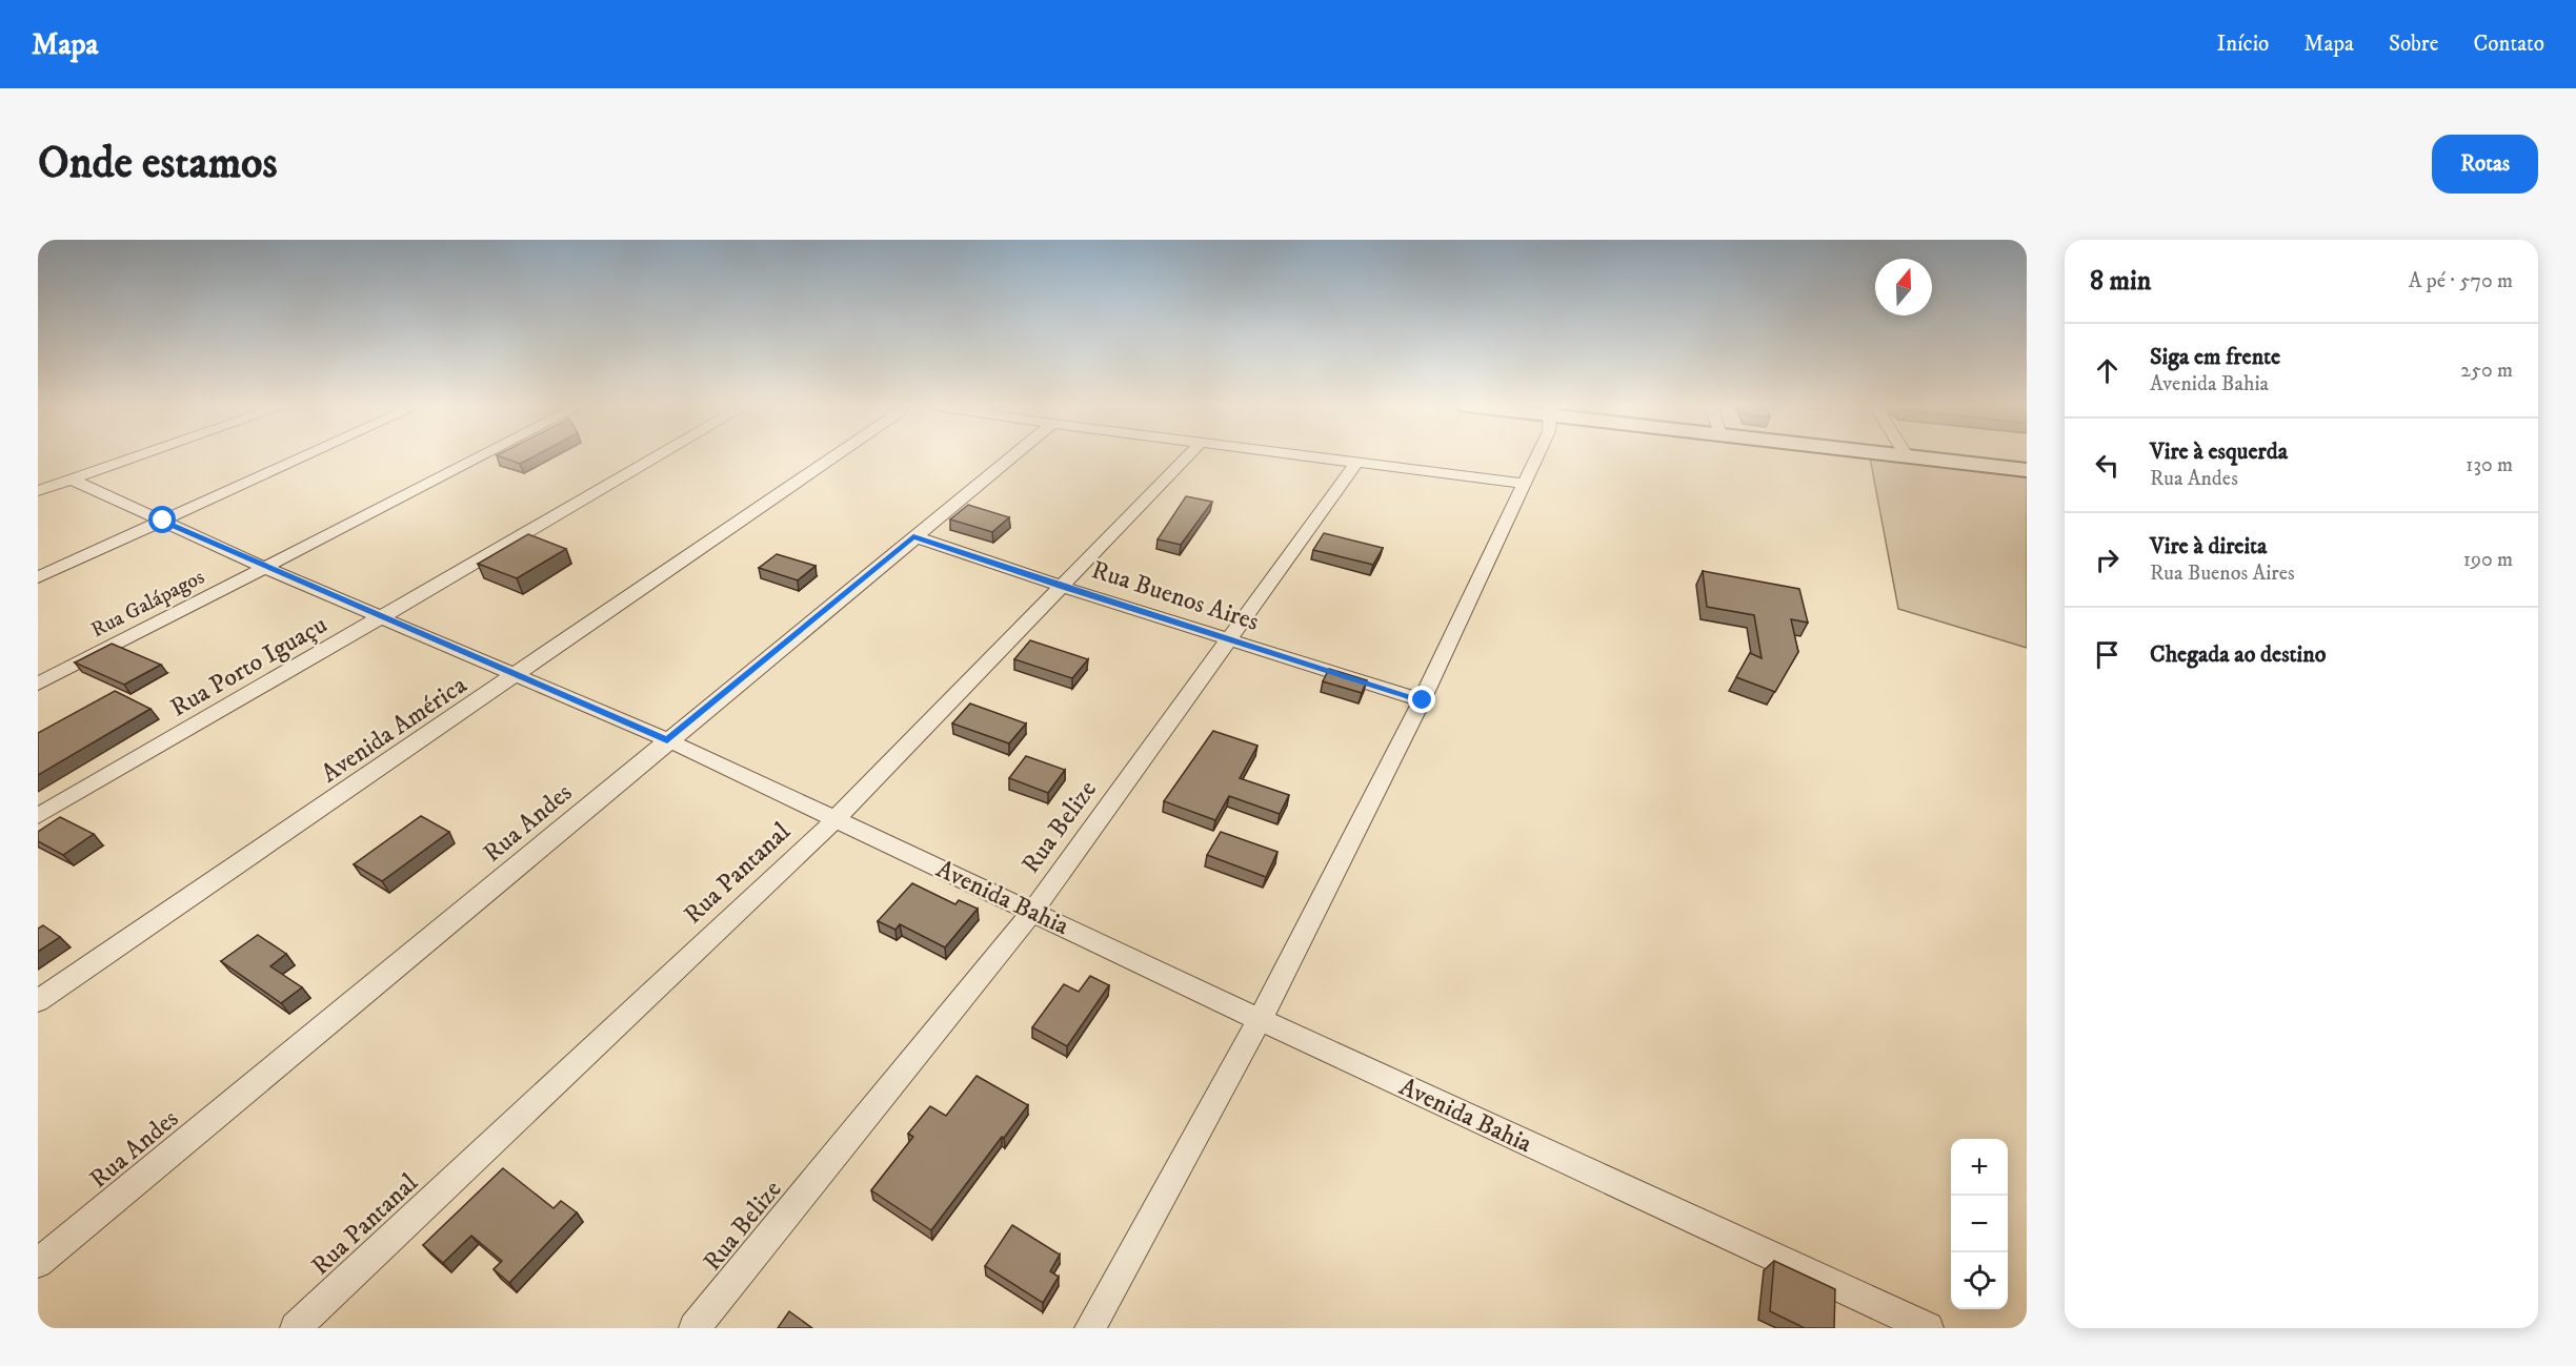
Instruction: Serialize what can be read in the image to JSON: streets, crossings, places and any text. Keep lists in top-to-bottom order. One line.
{"streets":{"street":["Rua Buenos Aires","Rua Galápagos","Rua Porto Iguaçu","Avenida América","Rua Andes","Rua Belize","Rua Pantanal","Avenida Bahia"]},"crossings":[["Rua Buenos Aires","Rua Andes"],["Rua Buenos Aires","Rua Belize"],["Rua Buenos Aires","Rua Pantanal"],["Rua Galápagos","Avenida Bahia"],["Rua Porto Iguaçu","Avenida Bahia"],["Avenida América","Avenida Bahia"],["Rua Andes","Avenida Bahia"],["Rua Belize","Avenida Bahia"],["Rua Pantanal","Avenida Bahia"]],"north":"top","page":{"header":"Mapa","nav":["Início","Mapa","Sobre","Contato"],"buttons":"Rotas","title":"Onde estamos","heading":["8 min","A pé · 570 m"],"list":[["Siga em frente","Avenida Bahia","250 m"],["Vire à esquerda","Rua Andes","130 m"],["Vire à direita","Rua Buenos Aires","190 m"],"Chegada ao destino"],"map_buttons":["+","−"]}}
